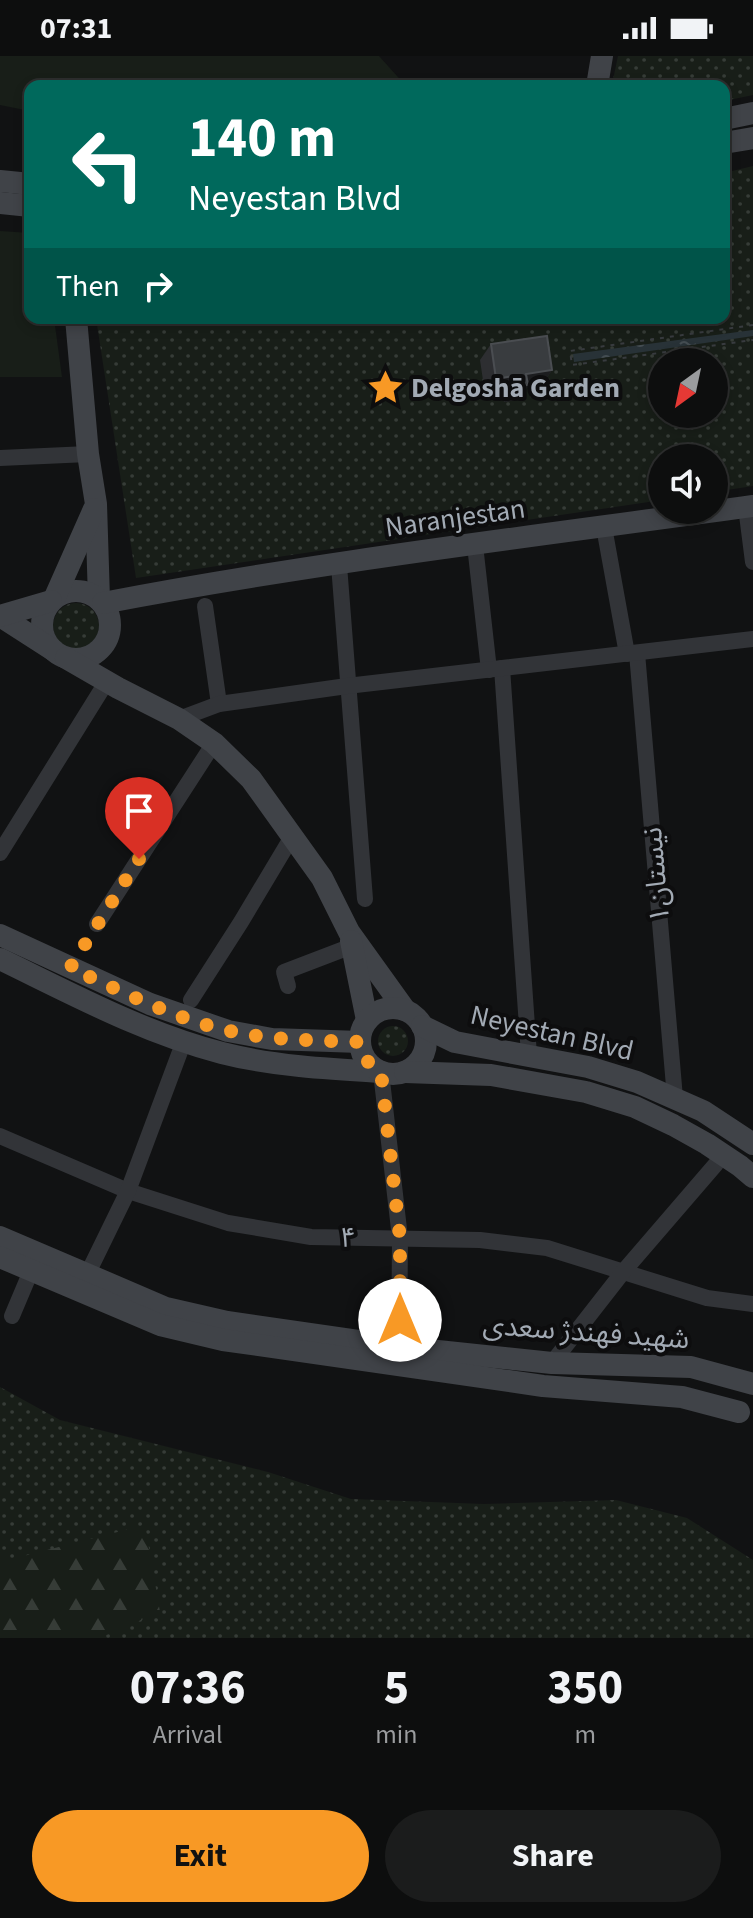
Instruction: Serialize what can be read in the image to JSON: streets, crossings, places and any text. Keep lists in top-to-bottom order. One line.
{"streets":{"street":["Naranjestan","۱نیستان","Neyestan Blvd","۴","شهید فهندژ سعدی"]},"crossings":[["Naranjestan","۱نیستان"],["۱نیستان","Neyestan Blvd"]],"places":{"place":["Delgoshā Garden"]},"north":"bottom left","page":{"status":"07:31","turn":["140 m","Neyestan Blvd"],"then":"Then","eta":["07:36","Arrival","5","min","350","m"],"buttons":["Exit","Share"]}}
